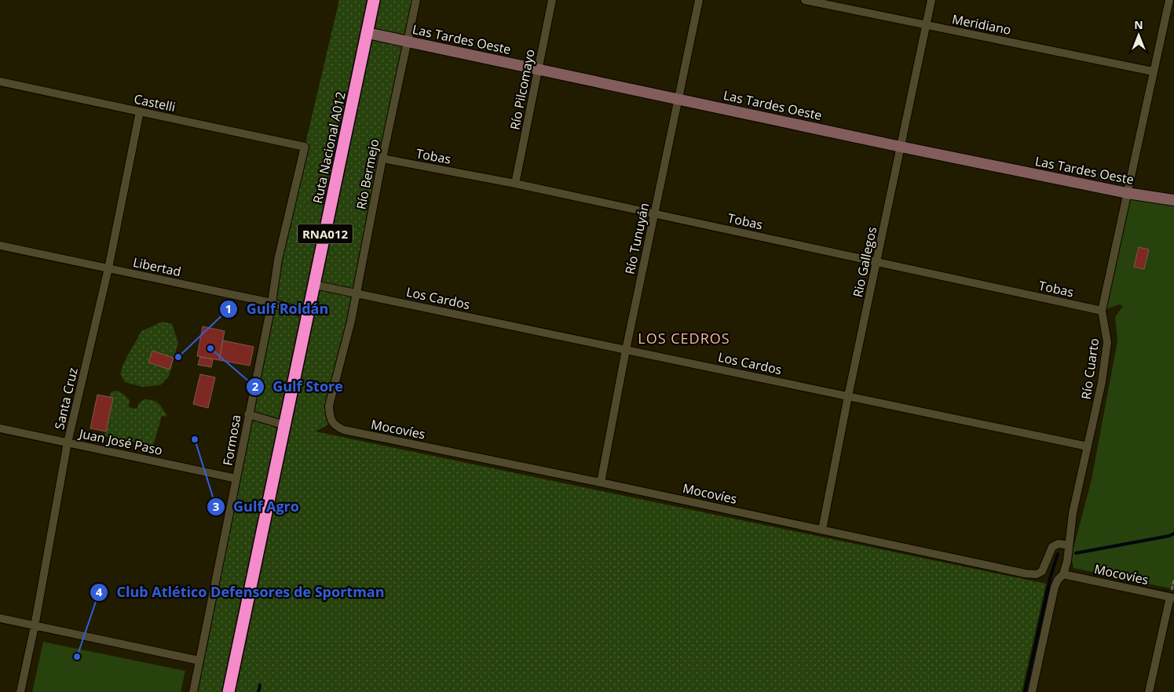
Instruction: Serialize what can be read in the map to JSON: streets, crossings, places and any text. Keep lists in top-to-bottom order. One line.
{"streets":{"highway":["Ruta Nacional A012","RNA012"],"street":["Meridiano","Las Tardes Oeste","Río Pilcomayo","Castelli","Tobas","Río Bermejo","Río Tunuyán","Rio Gallegos","Libertad","Los Cardos","Río Cuarto","Santa Cruz","Mocovíes","Formosa","Juan José Paso"]},"crossings":[["Meridiano","Rio Gallegos"],["Meridiano","Río Cuarto"],["Las Tardes Oeste","Río Pilcomayo"],["Las Tardes Oeste","Ruta Nacional A012"],["Las Tardes Oeste","Río Bermejo"],["Las Tardes Oeste","Río Tunuyán"],["Las Tardes Oeste","Rio Gallegos"],["Las Tardes Oeste","Río Cuarto"],["Río Pilcomayo","Tobas"],["Castelli","Santa Cruz"],["Castelli","Formosa"],["Ruta Nacional A012","Libertad"],["Ruta Nacional A012","Los Cardos"],["Tobas","Río Bermejo"],["Tobas","Río Tunuyán"],["Tobas","Rio Gallegos"],["Tobas","Río Cuarto"],["Río Bermejo","Los Cardos"],["Río Bermejo","Mocovíes"],["Río Tunuyán","Los Cardos"],["Río Tunuyán","Mocovíes"],["Rio Gallegos","Los Cardos"],["Rio Gallegos","Mocovíes"],["Libertad","Santa Cruz"],["Libertad","Formosa"],["Los Cardos","Río Cuarto"],["Río Cuarto","Mocovíes"],["Santa Cruz","Juan José Paso"],["Formosa","Juan José Paso"]],"districts":["LOS CEDROS"],"places":["Gulf Store","Gulf Roldán","Gulf Agro","Club Atlético Defensores de Sportman"],"north":"top"}
